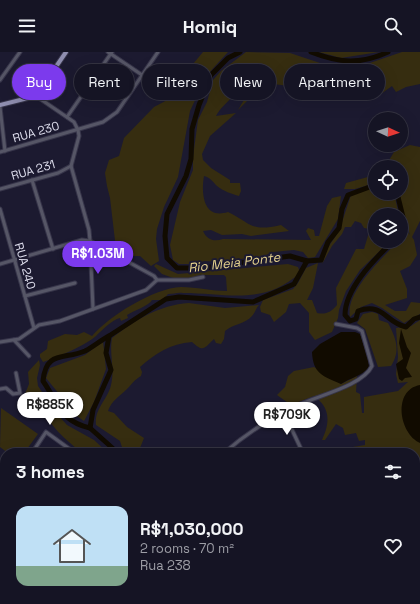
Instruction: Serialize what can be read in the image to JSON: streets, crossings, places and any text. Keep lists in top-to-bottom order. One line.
{"streets":{"street":["RUA 230","RUA 231","RUA 240"]},"water":["Rio Meia Ponte"],"north":"right","page":{"header":"Homiq","chip":["Buy","Rent","Filters","New","Apartment"],"price":["R$1.03M","R$885K","R$709K"],"heading":"3 homes","list":[{"name":"R$1,030,000","note":"2 rooms · 70 m² · Rua 238"}]}}
